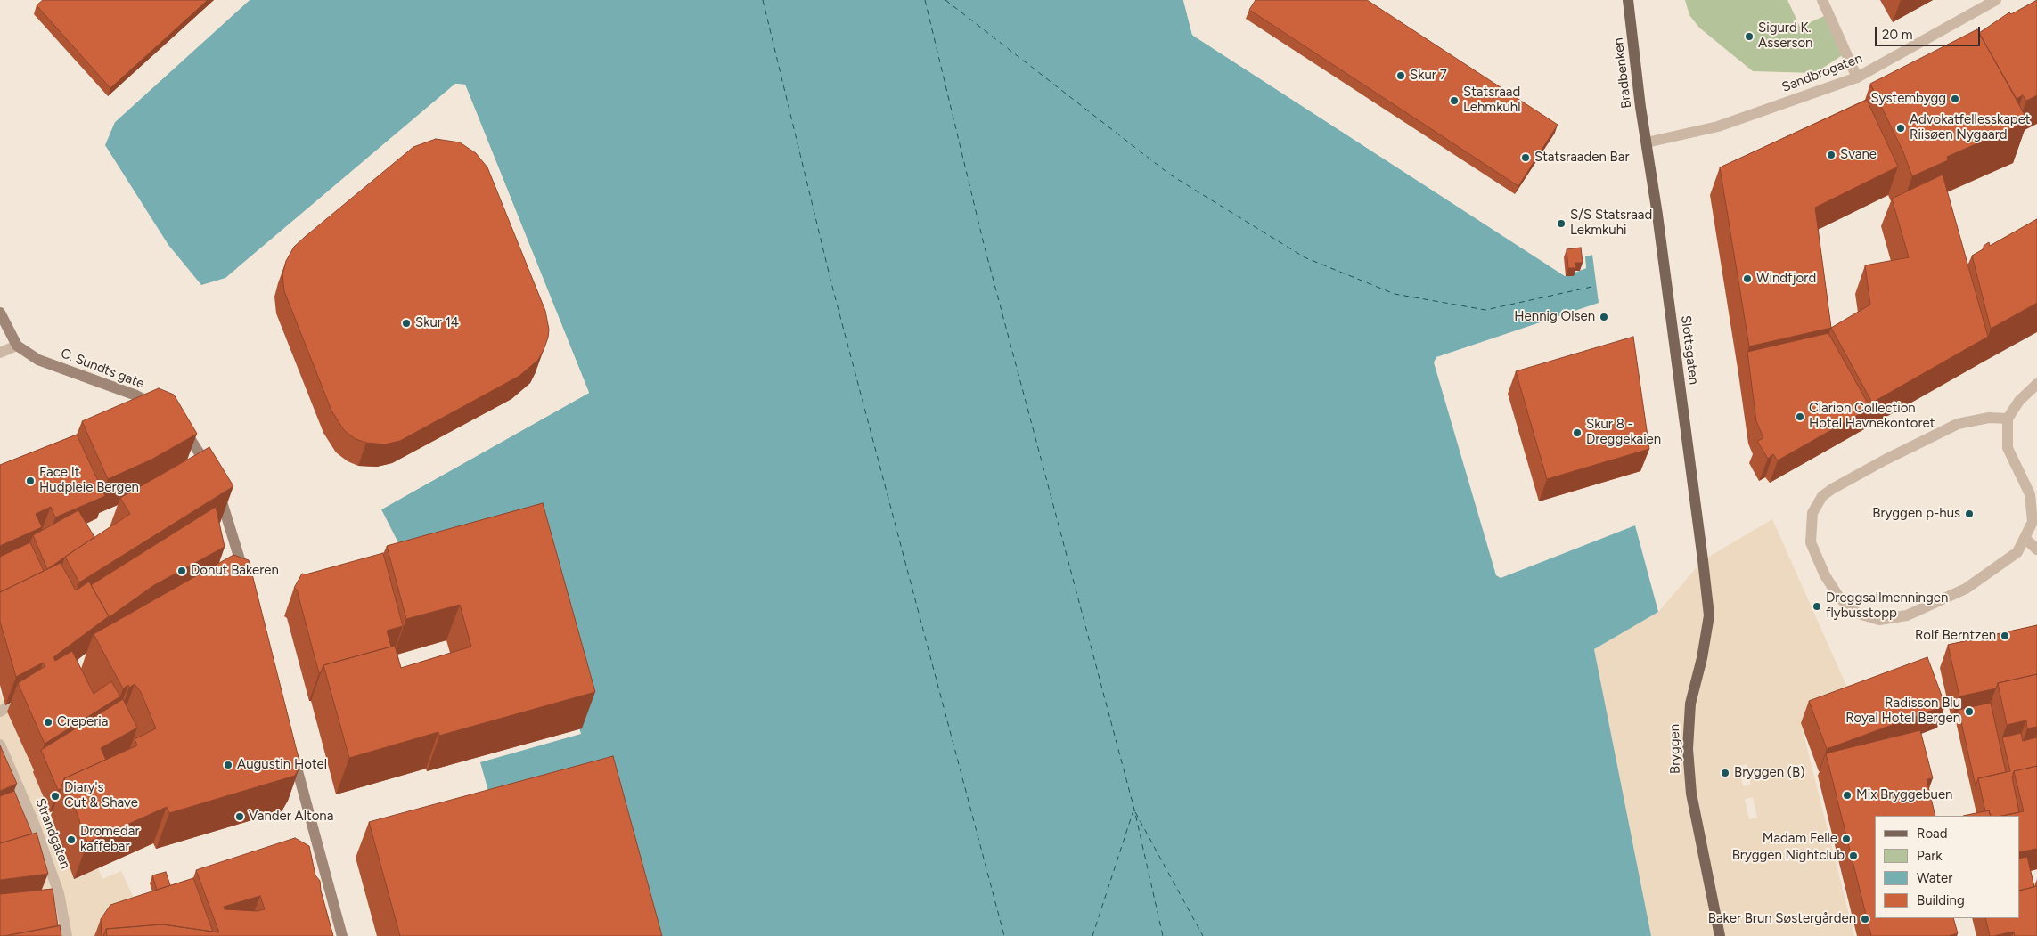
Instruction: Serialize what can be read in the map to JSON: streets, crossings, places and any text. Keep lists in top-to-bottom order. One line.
{"streets":{"main road":["Bradbenken","Slottsgaten","C. Sundts gate","Bryggen"],"street":["Sandbrogaten","Strandgaten"]},"crossings":[["Bradbenken","Sandbrogaten"],["Bradbenken","Slottsgaten"],["Sandbrogaten","Slottsgaten"],["Slottsgaten","Bryggen"]],"places":["Sigurd K. Asserson","Skur 7","Systembygg","Statsraad Lehmkuhl","Advokatfellesskapet Riisøen Nygaard","Svane","Statsraaden Bar","S/S Statsraad Lekmkuhi","Windfjord","Hennig Olsen","Skur 14","Clarion Collection Hotel Havnekontoret","Skur 8 - Dreggekaien","Face It Hudpleie Bergen","Bryggen p-hus","Donut Bakeren","Dreggsallmenningen flybusstopp","Rolf Berntzen","Radisson Blu Royal Hotel Bergen","Creperia","Augustin Hotel","Bryggen (B)","Mix Bryggebuen","Diary's Cut & Shave","Vander Altona","Madam Felle","Dromedar kaffebar","Bryggen Nightclub","Baker Brun Søstergården"],"legend":["Road","Park","Water","Building"],"scale_bar":"20 m"}
